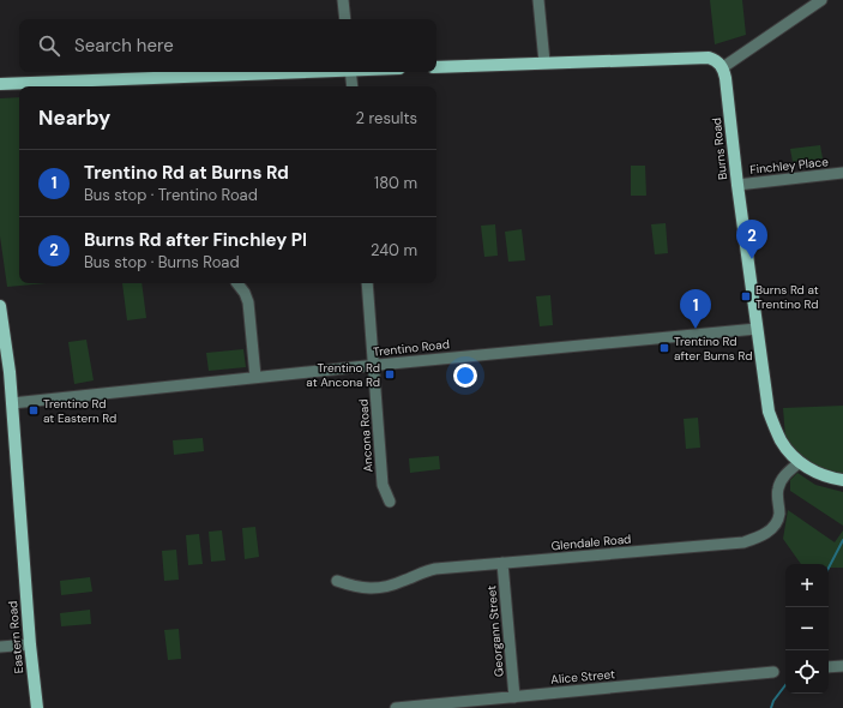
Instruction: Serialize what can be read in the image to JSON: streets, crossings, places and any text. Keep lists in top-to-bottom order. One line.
{"streets":{"main road":["Burns Road","Eastern Road"],"street":["Finchley Place","Trentino Road","Ancona Road","Glendale Road","Georgann Street","Alice Street"]},"crossings":[["Burns Road","Finchley Place"],["Burns Road","Trentino Road"],["Burns Road","Glendale Road"],["Trentino Road","Ancona Road"],["Trentino Road","Eastern Road"],["Glendale Road","Georgann Street"],["Georgann Street","Alice Street"]],"places":{"transit":["Burns Rd at Trentino Rd","Trentino Rd after Burns Rd","Trentino Rd at Ancona Rd","Trentino Rd at Eastern Rd"]},"page":{"search":"Search here","heading":["Nearby","2 results"],"list":[{"mark":"1","name":"Trentino Rd at Burns Rd","note":"Bus stop · Trentino Road","value":"180 m"},{"mark":"2","name":"Burns Rd after Finchley Pl","note":"Bus stop · Burns Road","value":"240 m"}],"pins":["2","1"],"map_buttons":["+","−"]}}
